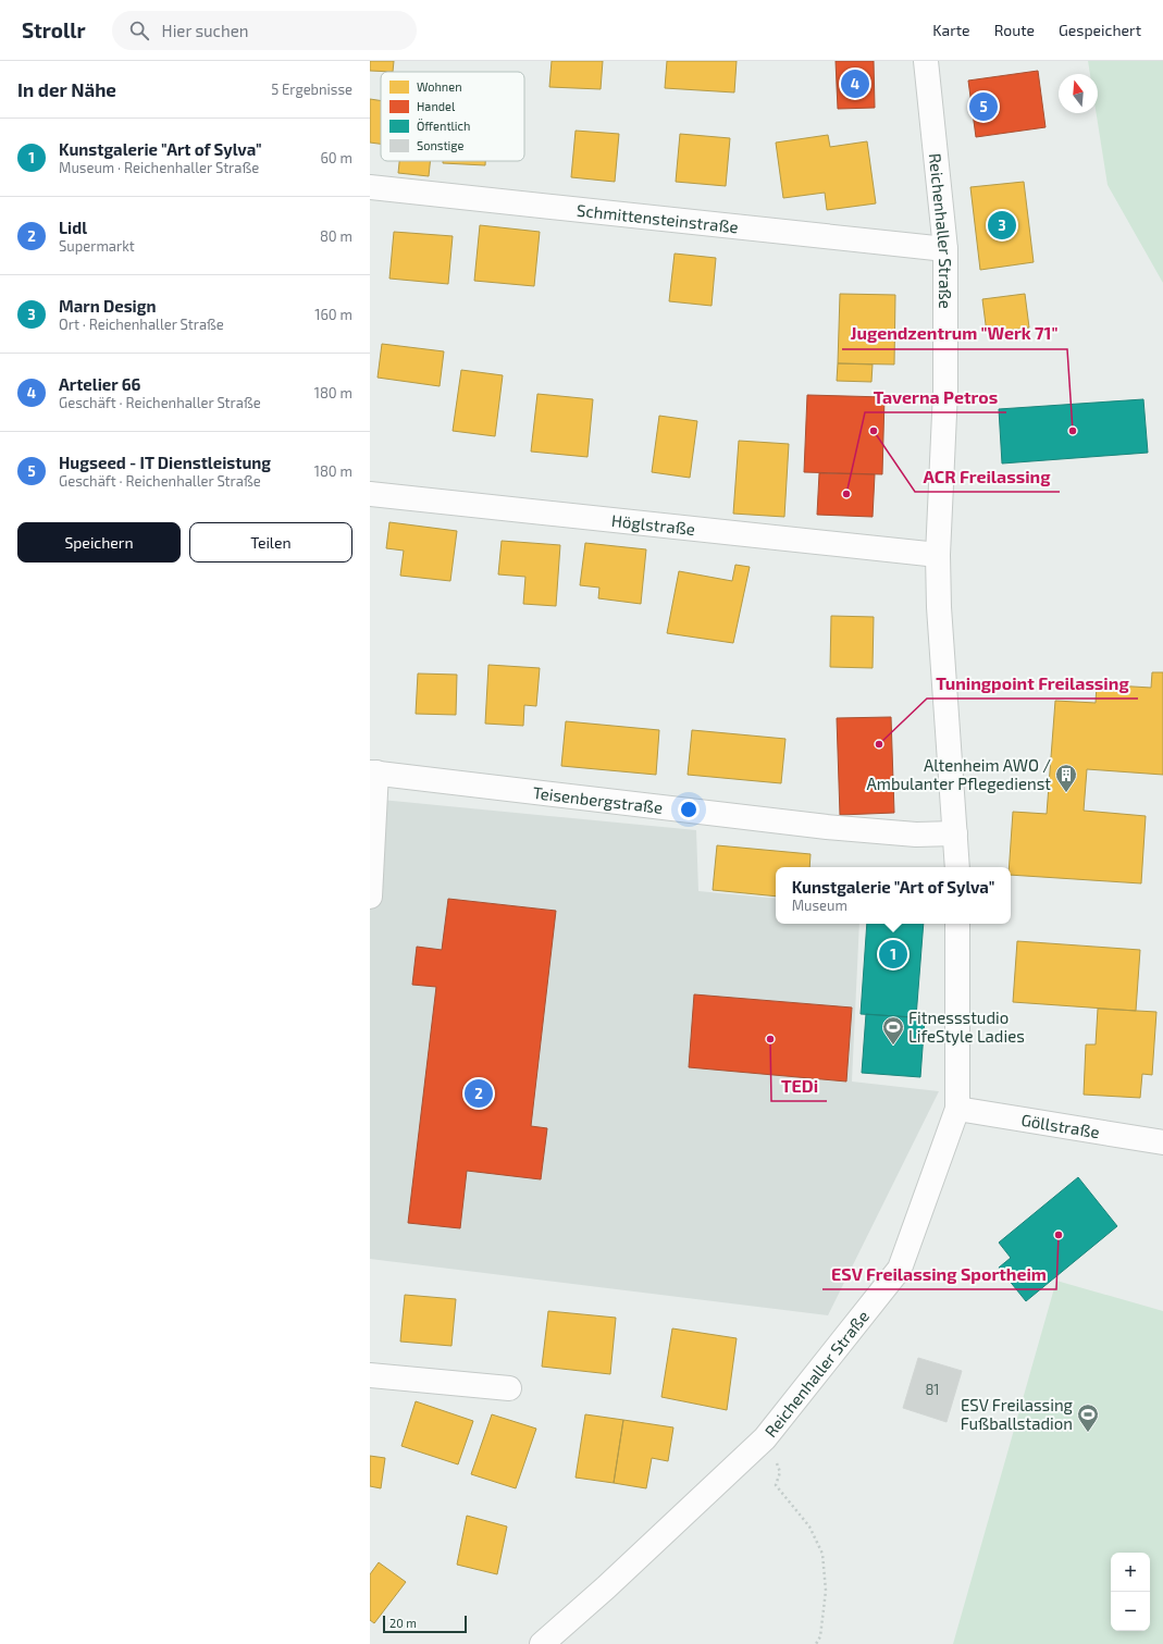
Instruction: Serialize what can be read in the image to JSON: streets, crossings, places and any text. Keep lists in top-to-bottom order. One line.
{"streets":{"street":["Schmittensteinstraße","Reichenhaller Straße","Höglstraße","Teisenbergstraße","Göllstraße"]},"crossings":[["Schmittensteinstraße","Reichenhaller Straße"],["Reichenhaller Straße","Höglstraße"],["Reichenhaller Straße","Teisenbergstraße"],["Reichenhaller Straße","Göllstraße"]],"places":{"other":["ACR Freilassing","Jugendzentrum \"Werk 71\"","Taverna Petros","Tuningpoint Freilassing","TEDi","ESV Freilassing Sportheim"],"building":["Altenheim AWO / Ambulanter Pflegedienst"],"sports":["Fitnessstudio LifeStyle Ladies","ESV Freilassing Fußballstadion"]},"house_numbers":["81"],"legend":["Wohnen","Handel","Öffentlich","Sonstige"],"scale_bar":"20 m","north":"top","page":{"header":"Strollr","search":"Hier suchen","nav":["Karte","Route","Gespeichert"],"heading":["In der Nähe","5 Ergebnisse"],"pins":["4","5","3","1","2"],"list":[{"mark":"1","name":"Kunstgalerie \"Art of Sylva\"","note":"Museum · Reichenhaller Straße","value":"60 m"},{"mark":"2","name":"Lidl","note":"Supermarkt","value":"80 m"},{"mark":"3","name":"Marn Design","note":"Ort · Reichenhaller Straße","value":"160 m"},{"mark":"4","name":"Artelier 66","note":"Geschäft · Reichenhaller Straße","value":"180 m"},{"mark":"5","name":"Hugseed - IT Dienstleistung","note":"Geschäft · Reichenhaller Straße","value":"180 m"}],"buttons":["Speichern","Teilen"],"popup":["Kunstgalerie \"Art of Sylva\"","Museum"],"map_buttons":["+","−"],"scale":"20 m"}}
